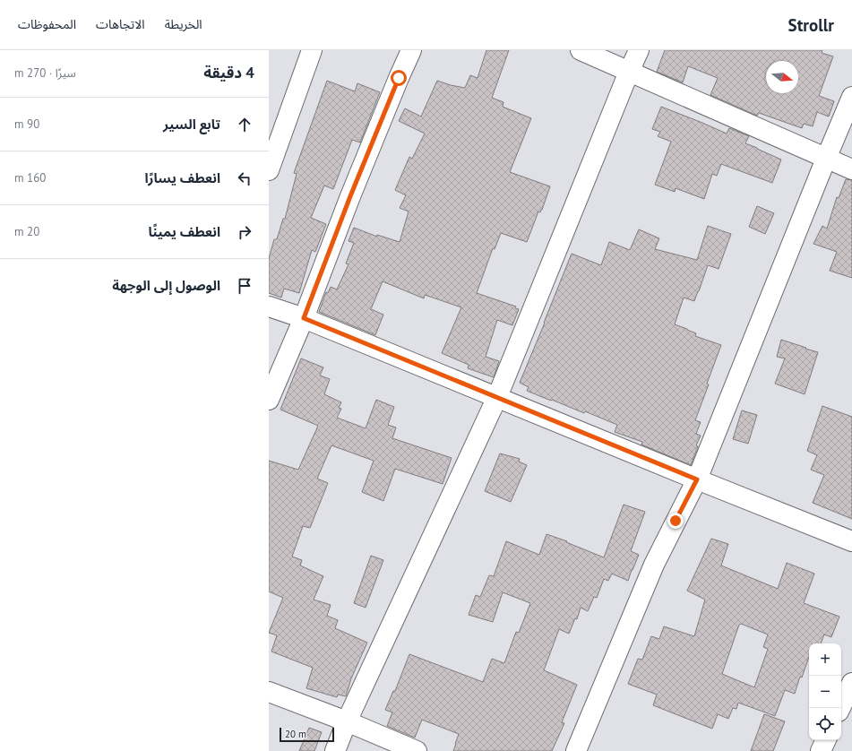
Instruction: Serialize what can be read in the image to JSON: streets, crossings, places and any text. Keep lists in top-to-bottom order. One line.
{"scale_bar":"20 m","north":"right","page":{"header":"Strollr","nav":["الخريطة","الاتجاهات","المحفوظات"],"heading":["4 دقيقة","سيرًا · 270 m"],"list":[["تابع السير","90 m"],["انعطف يسارًا","160 m"],["انعطف يمينًا","20 m"],"الوصول إلى الوجهة"],"map_buttons":["+","−"],"scale":"20 m"}}
